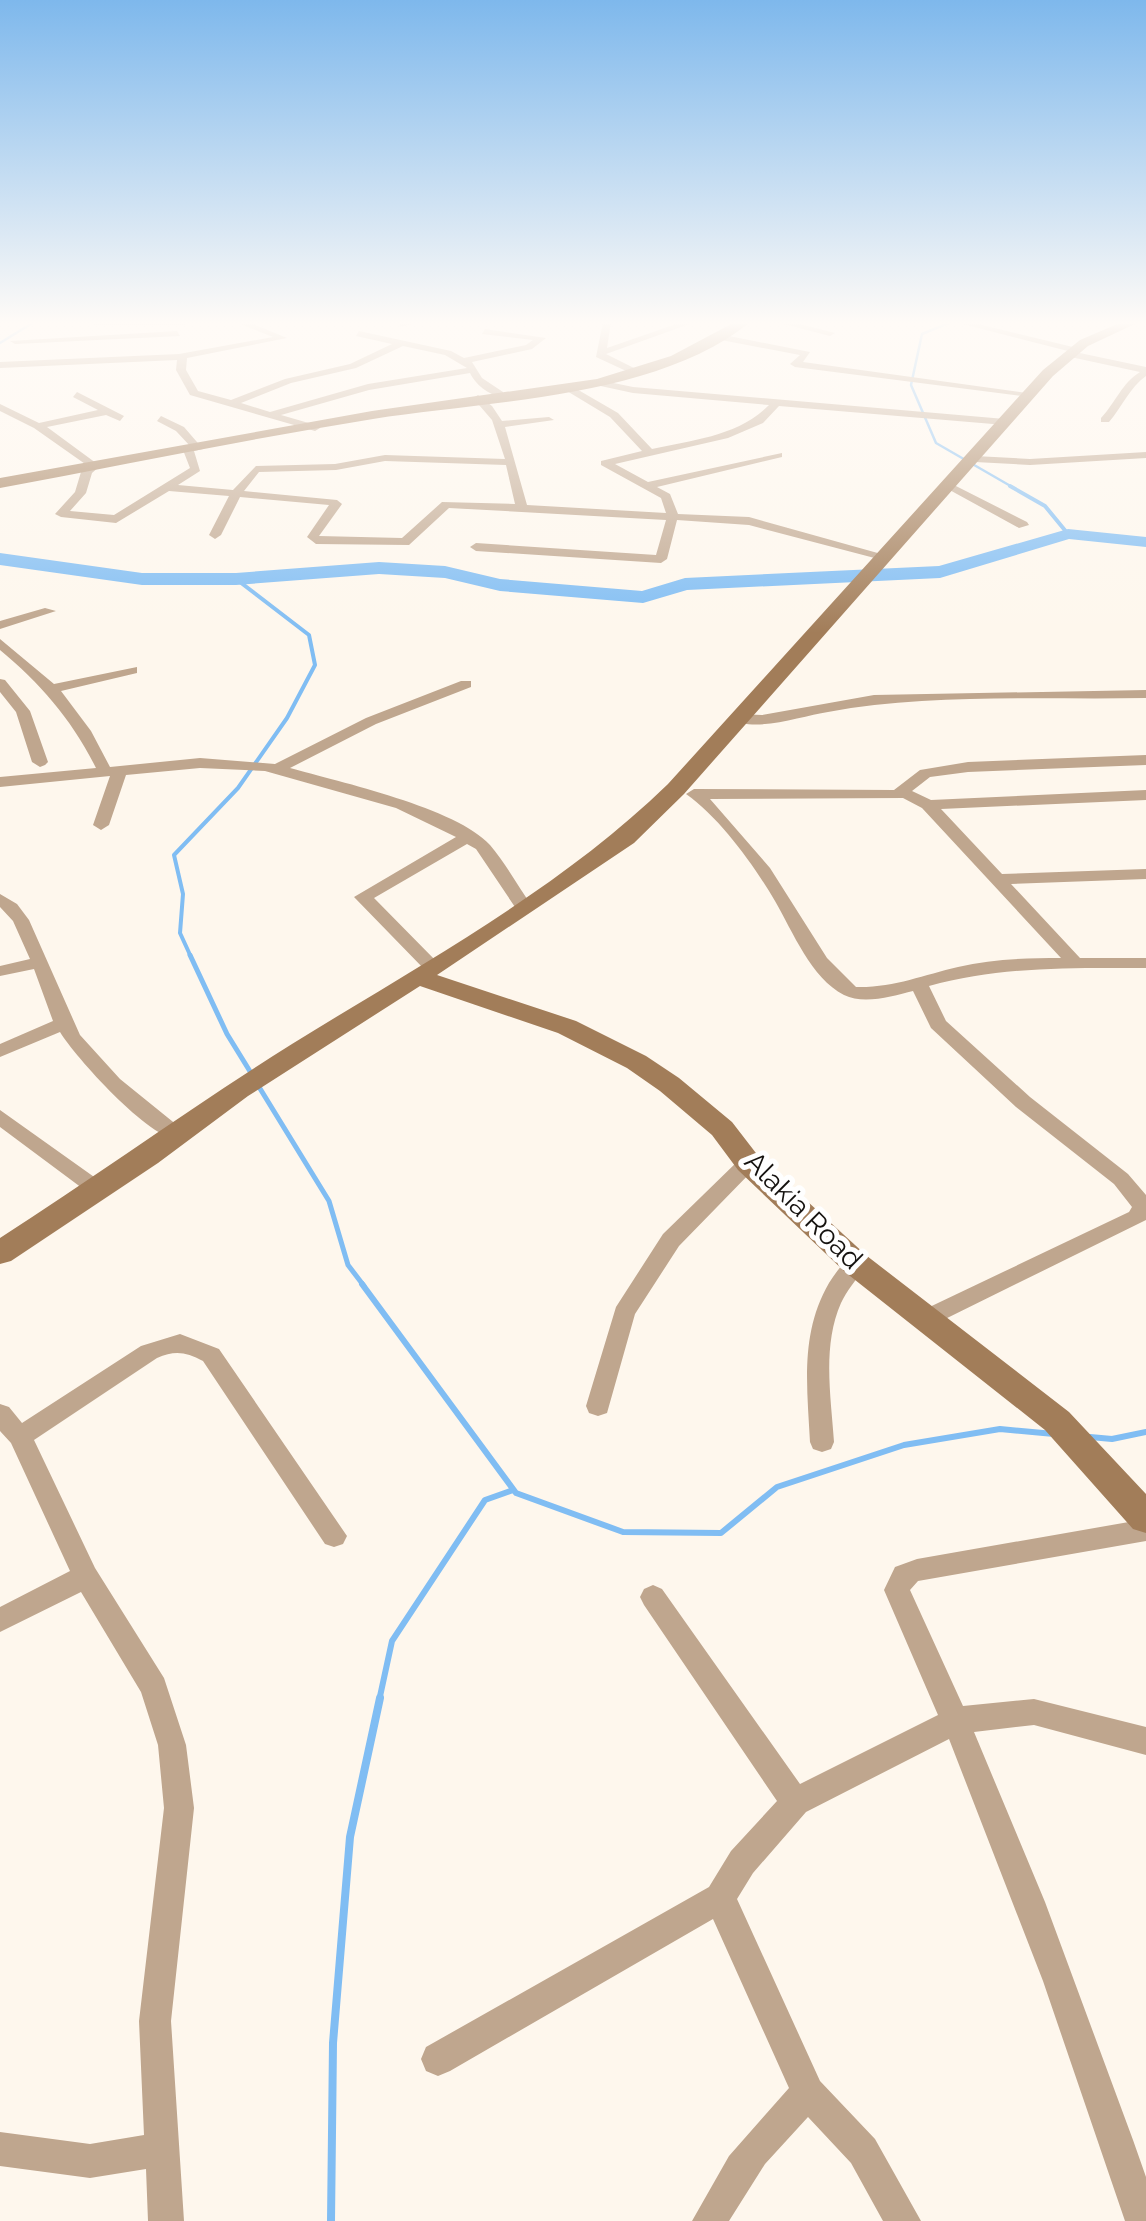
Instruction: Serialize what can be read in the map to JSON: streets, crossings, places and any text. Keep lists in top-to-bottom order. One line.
{"streets":{"main road":["Alakia Road"]}}
